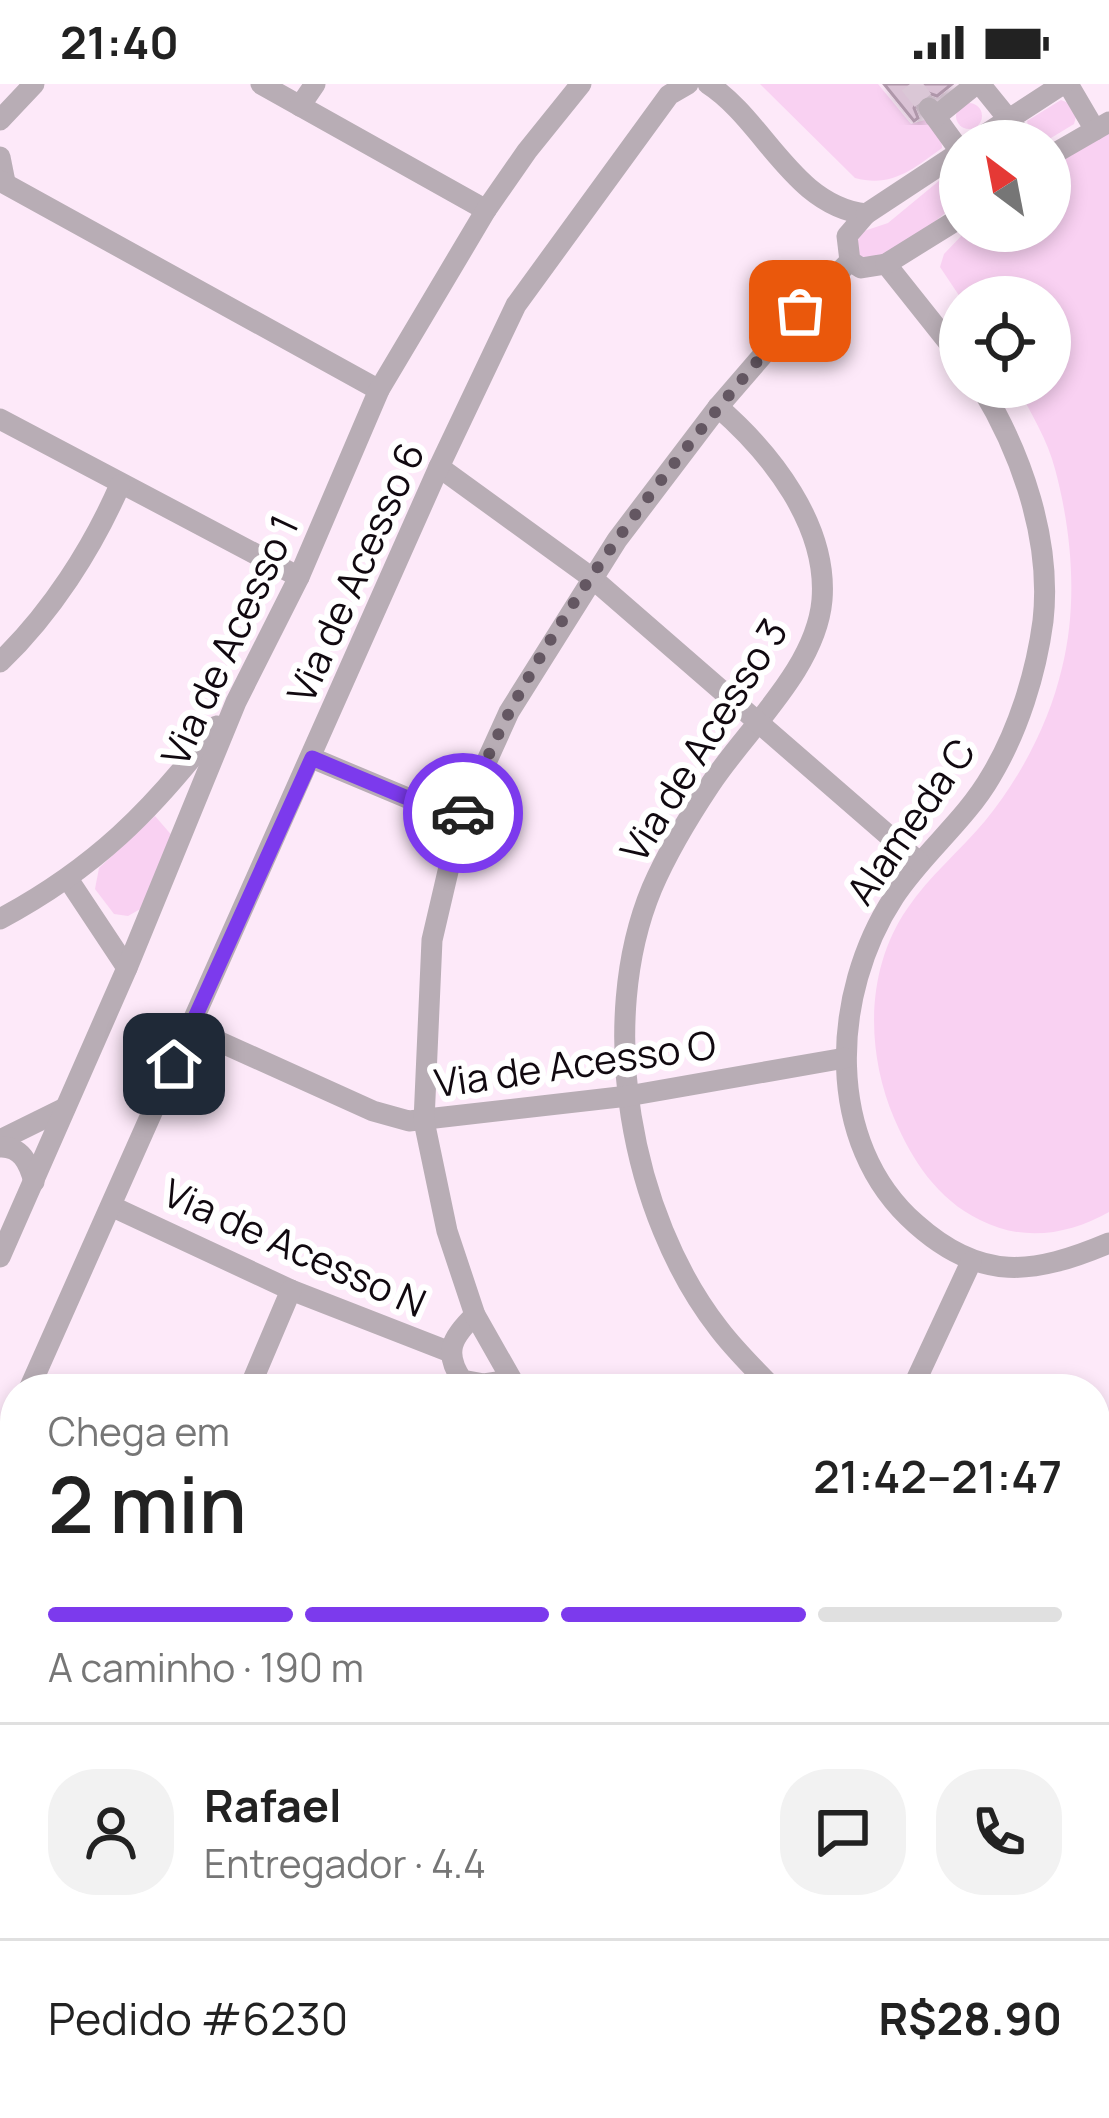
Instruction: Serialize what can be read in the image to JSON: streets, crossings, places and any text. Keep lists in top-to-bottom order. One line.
{"streets":{"street":["Via de Acesso 6","Via de Acesso 1","Via de Acesso 3","Alameda C","Via de Acesso O","Via de Acesso N"]},"crossings":[["Via de Acesso 6","Via de Acesso O"],["Via de Acesso 6","Via de Acesso N"],["Via de Acesso 3","Via de Acesso O"],["Alameda C","Via de Acesso O"]],"north":"top left","page":{"status":"21:40","heading":["2 min","Chega em","21:42–21:47"],"panel":["Rafael","Entregador · 4.4","Pedido #6230","R$28.90"],"bar":"A caminho · 190 m"}}
